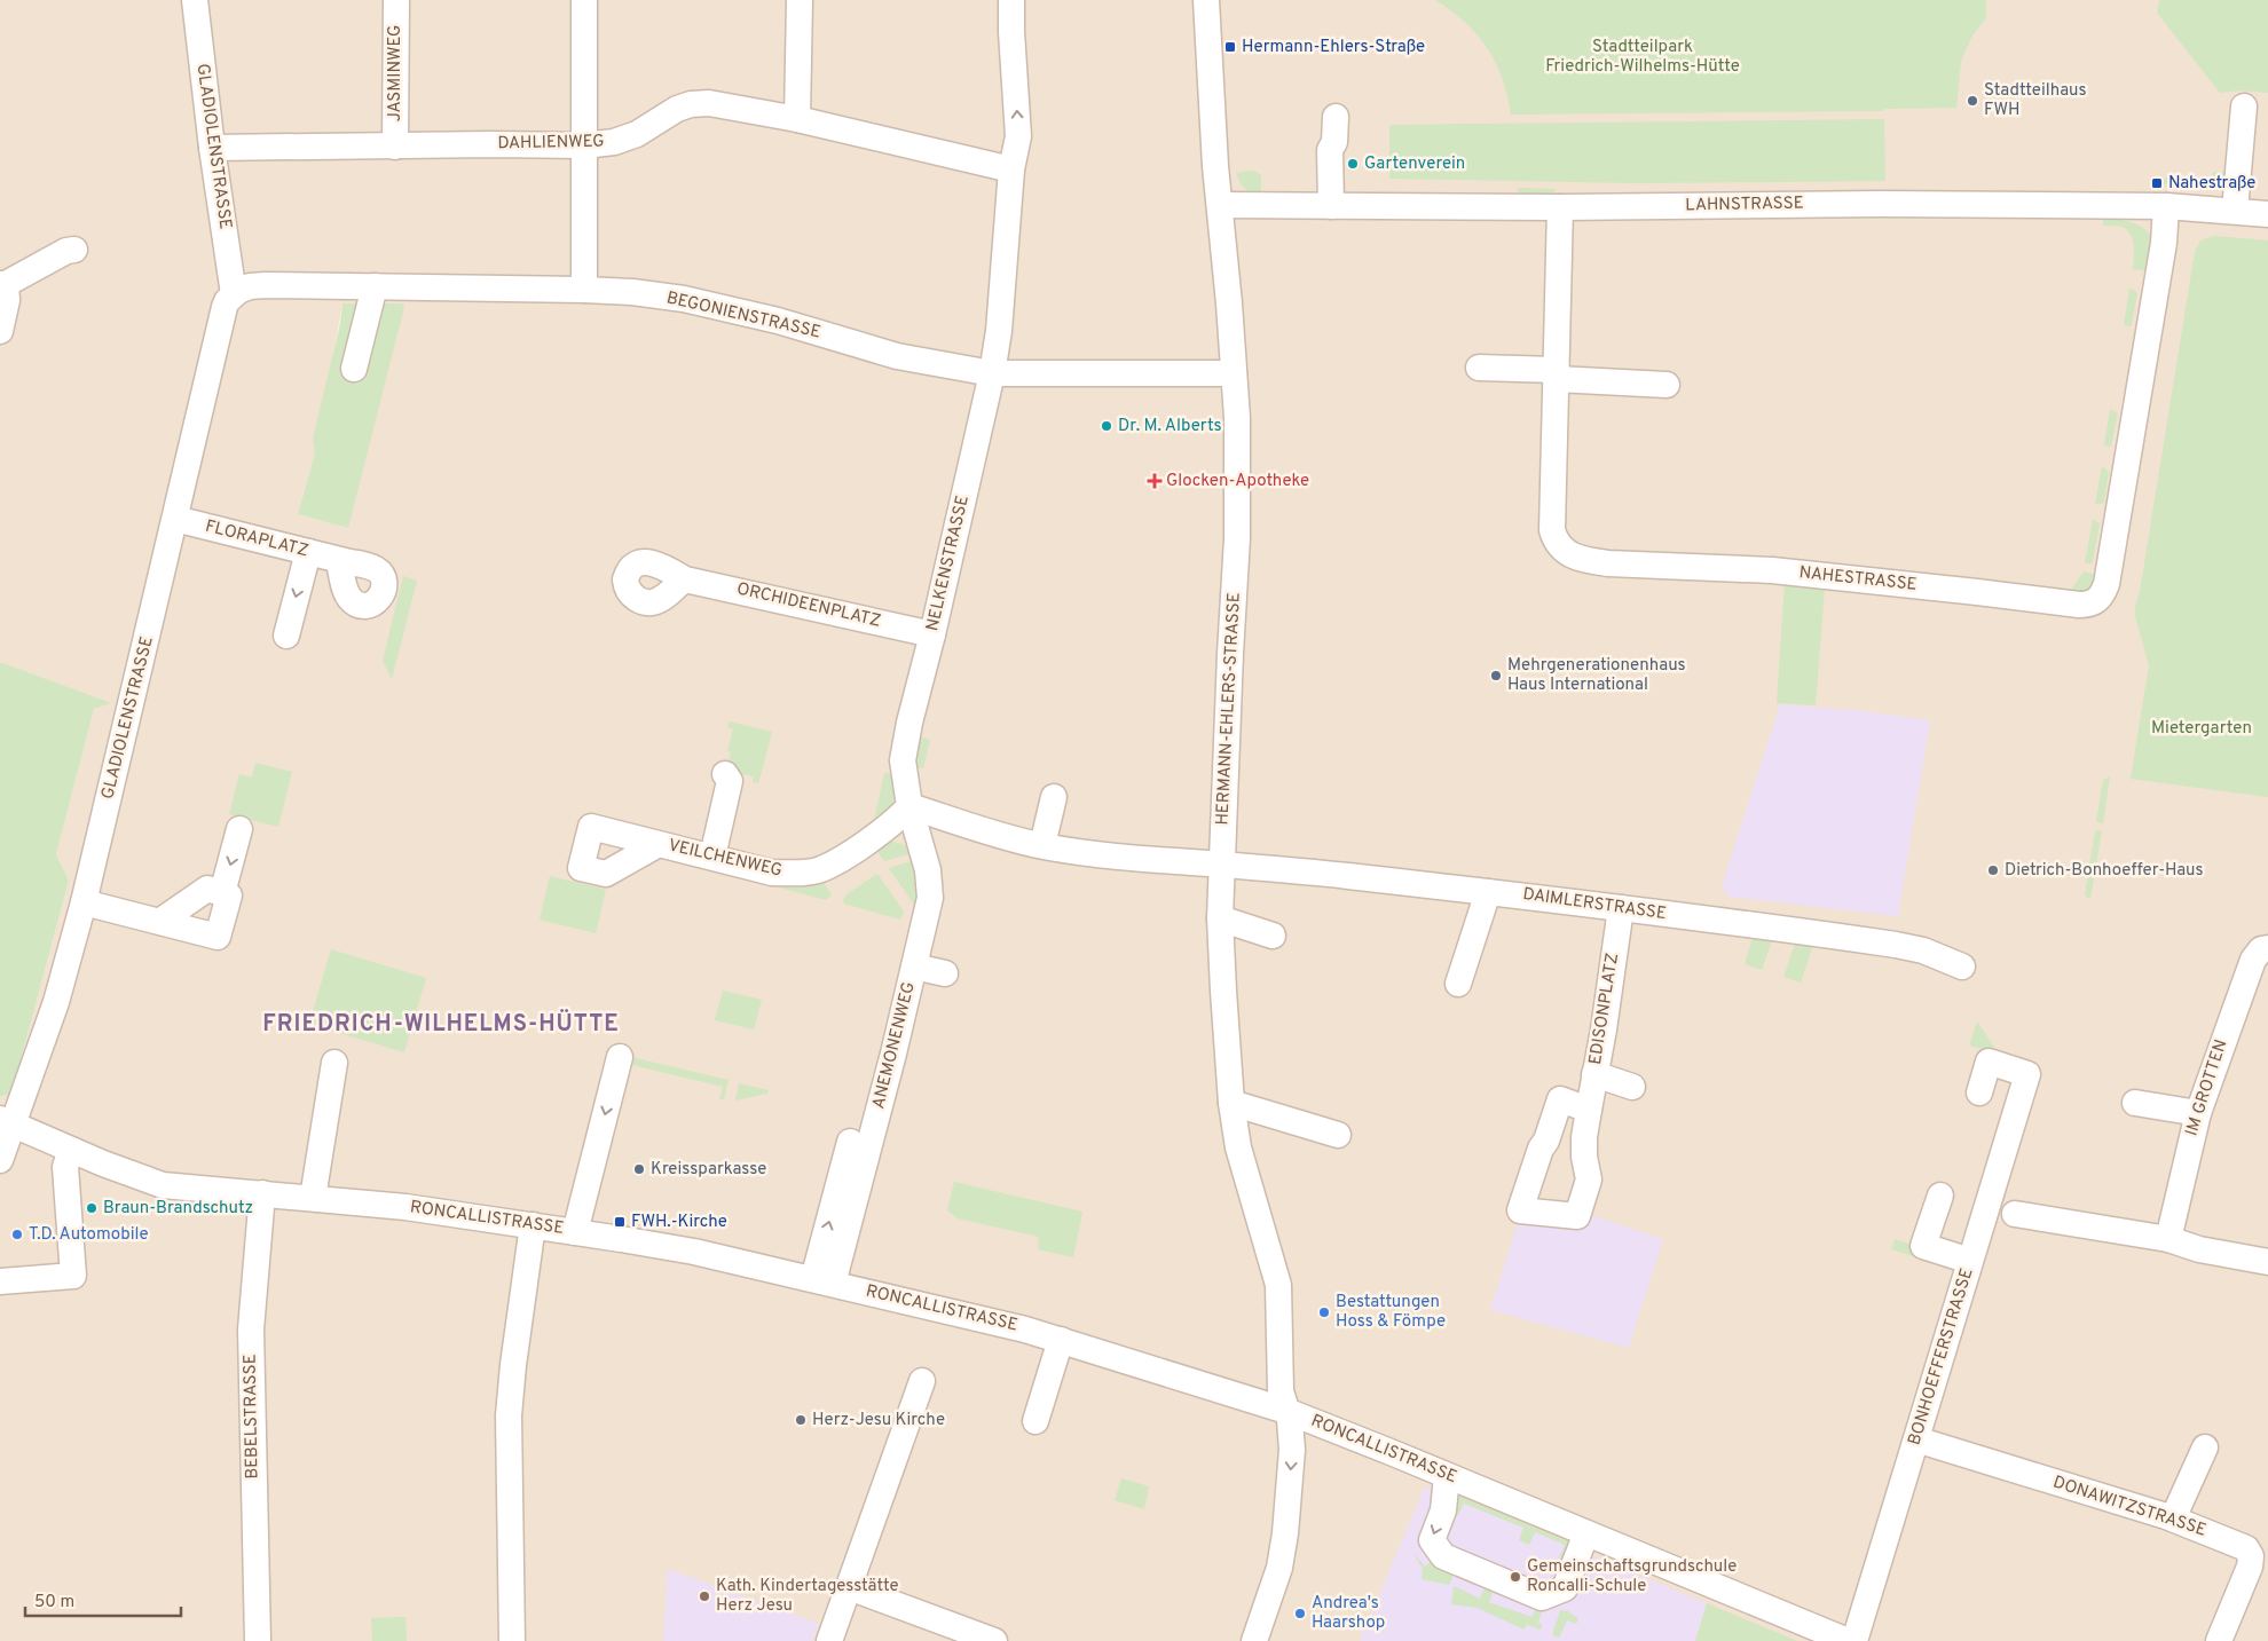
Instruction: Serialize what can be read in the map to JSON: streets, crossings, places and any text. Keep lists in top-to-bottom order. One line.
{"streets":{"street":["JASMINWEG","DAHLIENWEG","GLADIOLENSTRASSE","LAHNSTRASSE","BEGONIENSTRASSE","FLORAPLATZ","NELKENSTRASSE","NAHESTRASSE","ORCHIDEENPLATZ","HERMANN-EHLERS-STRASSE","VEILCHENWEG","DAIMLERSTRASSE","EDISONPLATZ","ANEMONENWEG","IM GROTTEN","RONCALLISTRASSE","BONHOEFFERSTRASSE","BEBELSTRASSE","DONAWITZSTRASSE"]},"crossings":[["JASMINWEG","DAHLIENWEG"],["DAHLIENWEG","GLADIOLENSTRASSE"],["DAHLIENWEG","NELKENSTRASSE"],["GLADIOLENSTRASSE","BEGONIENSTRASSE"],["GLADIOLENSTRASSE","FLORAPLATZ"],["GLADIOLENSTRASSE","RONCALLISTRASSE"],["LAHNSTRASSE","NAHESTRASSE"],["LAHNSTRASSE","HERMANN-EHLERS-STRASSE"],["BEGONIENSTRASSE","NELKENSTRASSE"],["BEGONIENSTRASSE","HERMANN-EHLERS-STRASSE"],["NELKENSTRASSE","ORCHIDEENPLATZ"],["NELKENSTRASSE","VEILCHENWEG"],["NELKENSTRASSE","ANEMONENWEG"],["HERMANN-EHLERS-STRASSE","DAIMLERSTRASSE"],["HERMANN-EHLERS-STRASSE","RONCALLISTRASSE"],["VEILCHENWEG","ANEMONENWEG"],["DAIMLERSTRASSE","EDISONPLATZ"],["ANEMONENWEG","RONCALLISTRASSE"],["RONCALLISTRASSE","BEBELSTRASSE"],["BONHOEFFERSTRASSE","DONAWITZSTRASSE"]],"districts":["FRIEDRICH-WILHELMS-HÜTTE"],"parks":["Stadtteilpark Friedrich-Wilhelms-Hütte","Mietergarten"],"places":{"transit":["Hermann-Ehlers-Straße","Nahestraße","FWH.-Kirche"],"other":["Stadtteilhaus FWH","Gartenverein","Dr. M. Alberts","Mehrgenerationenhaus Haus International","Dietrich-Bonhoeffer-Haus","Kreissparkasse","Braun-Brandschutz","T.D. Automobile","Bestattungen Hoss & Fömpe","Herz-Jesu Kirche","Gemeinschaftsgrundschule Roncalli-Schule","Kath. Kindertagesstätte Herz Jesu","Andrea's Haarshop"],"health":["Glocken-Apotheke"]},"scale_bar":"50 m"}
